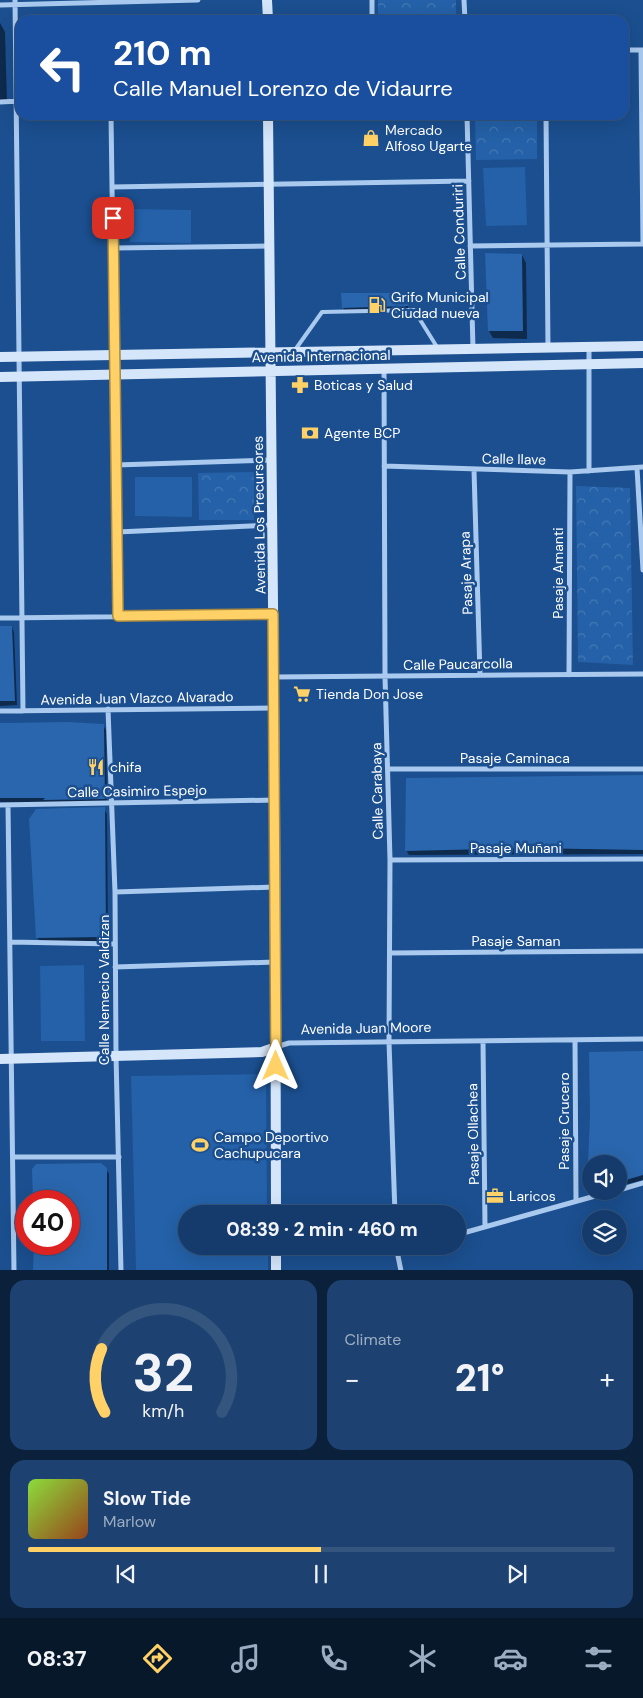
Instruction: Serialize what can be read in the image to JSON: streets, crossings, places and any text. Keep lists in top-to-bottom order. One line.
{"streets":{"street":["Calle Conduriri","Avenida Internacional","Calle Ilave","Avenida Los Precursores","Pasaje Arapa","Pasaje Amanti","Calle Paucarcolla","Avenida Juan Vlazco Alvarado","Pasaje Caminaca","Calle Casimiro Espejo","Calle Carabaya","Pasaje Muñani","Pasaje Saman","Calle Nemecio Valdizan","Avenida Juan Moore","Pasaje Crucero","Pasaje Ollachea"]},"crossings":[["Calle Conduriri","Avenida Internacional"],["Avenida Internacional","Avenida Los Precursores"],["Avenida Internacional","Calle Carabaya"],["Calle Ilave","Pasaje Arapa"],["Calle Ilave","Pasaje Amanti"],["Calle Ilave","Calle Carabaya"],["Avenida Los Precursores","Calle Paucarcolla"],["Avenida Los Precursores","Avenida Juan Vlazco Alvarado"],["Avenida Los Precursores","Calle Casimiro Espejo"],["Avenida Los Precursores","Avenida Juan Moore"],["Pasaje Arapa","Calle Paucarcolla"],["Pasaje Amanti","Calle Paucarcolla"],["Calle Paucarcolla","Calle Carabaya"],["Avenida Juan Vlazco Alvarado","Calle Nemecio Valdizan"],["Pasaje Caminaca","Calle Carabaya"],["Calle Casimiro Espejo","Calle Nemecio Valdizan"],["Calle Carabaya","Pasaje Muñani"],["Calle Carabaya","Pasaje Saman"],["Calle Carabaya","Avenida Juan Moore"],["Calle Nemecio Valdizan","Avenida Juan Moore"],["Avenida Juan Moore","Pasaje Crucero"],["Avenida Juan Moore","Pasaje Ollachea"]],"places":{"shop":["Mercado Alfoso Ugarte"],"fuel station":["Grifo Municipal Ciudad nueva"],"pharmacy":["Boticas y Salud"],"bank":["Agente BCP"],"supermarket":["Tienda Don Jose"],"restaurant":["chifa"],"sports":["Campo Deportivo Cachupucara"],"office":["Laricos"]},"page":{"turn":["210 m","Calle Manuel Lorenzo de Vidaurre"],"limit":"40","trip":"08:39 · 2 min · 460 m","tile":"Climate","heat":["−","21°","+"],"song":["Slow Tide","Marlow"],"tabs":"08:37","gauge":["32","km/h"]}}
